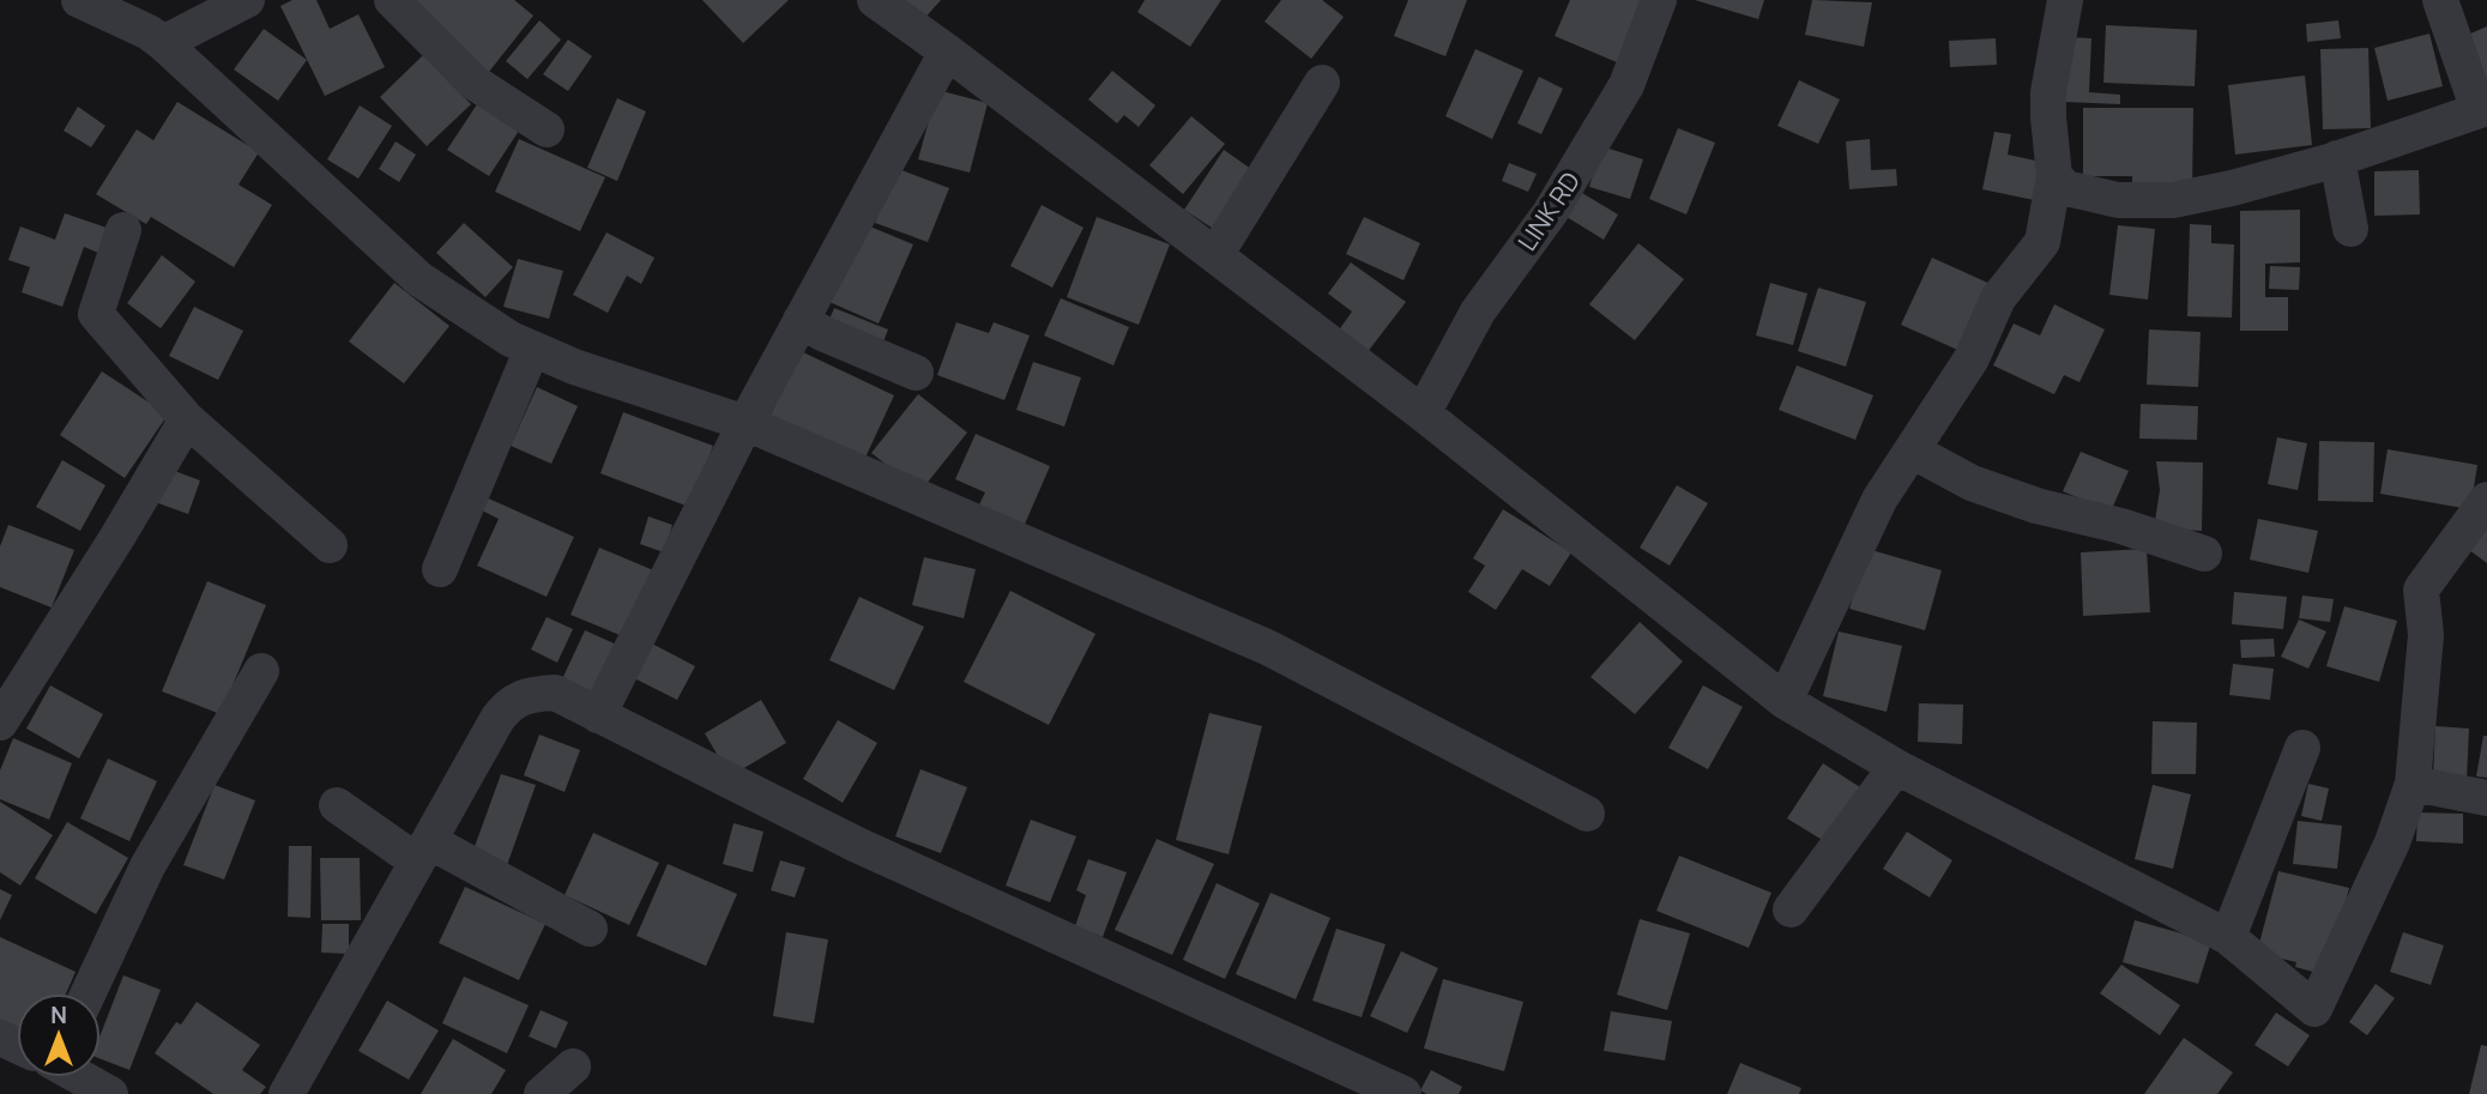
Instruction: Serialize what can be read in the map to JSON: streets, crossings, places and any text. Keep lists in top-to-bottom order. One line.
{"streets":{"street":["LINK RD"]},"north":"top"}
